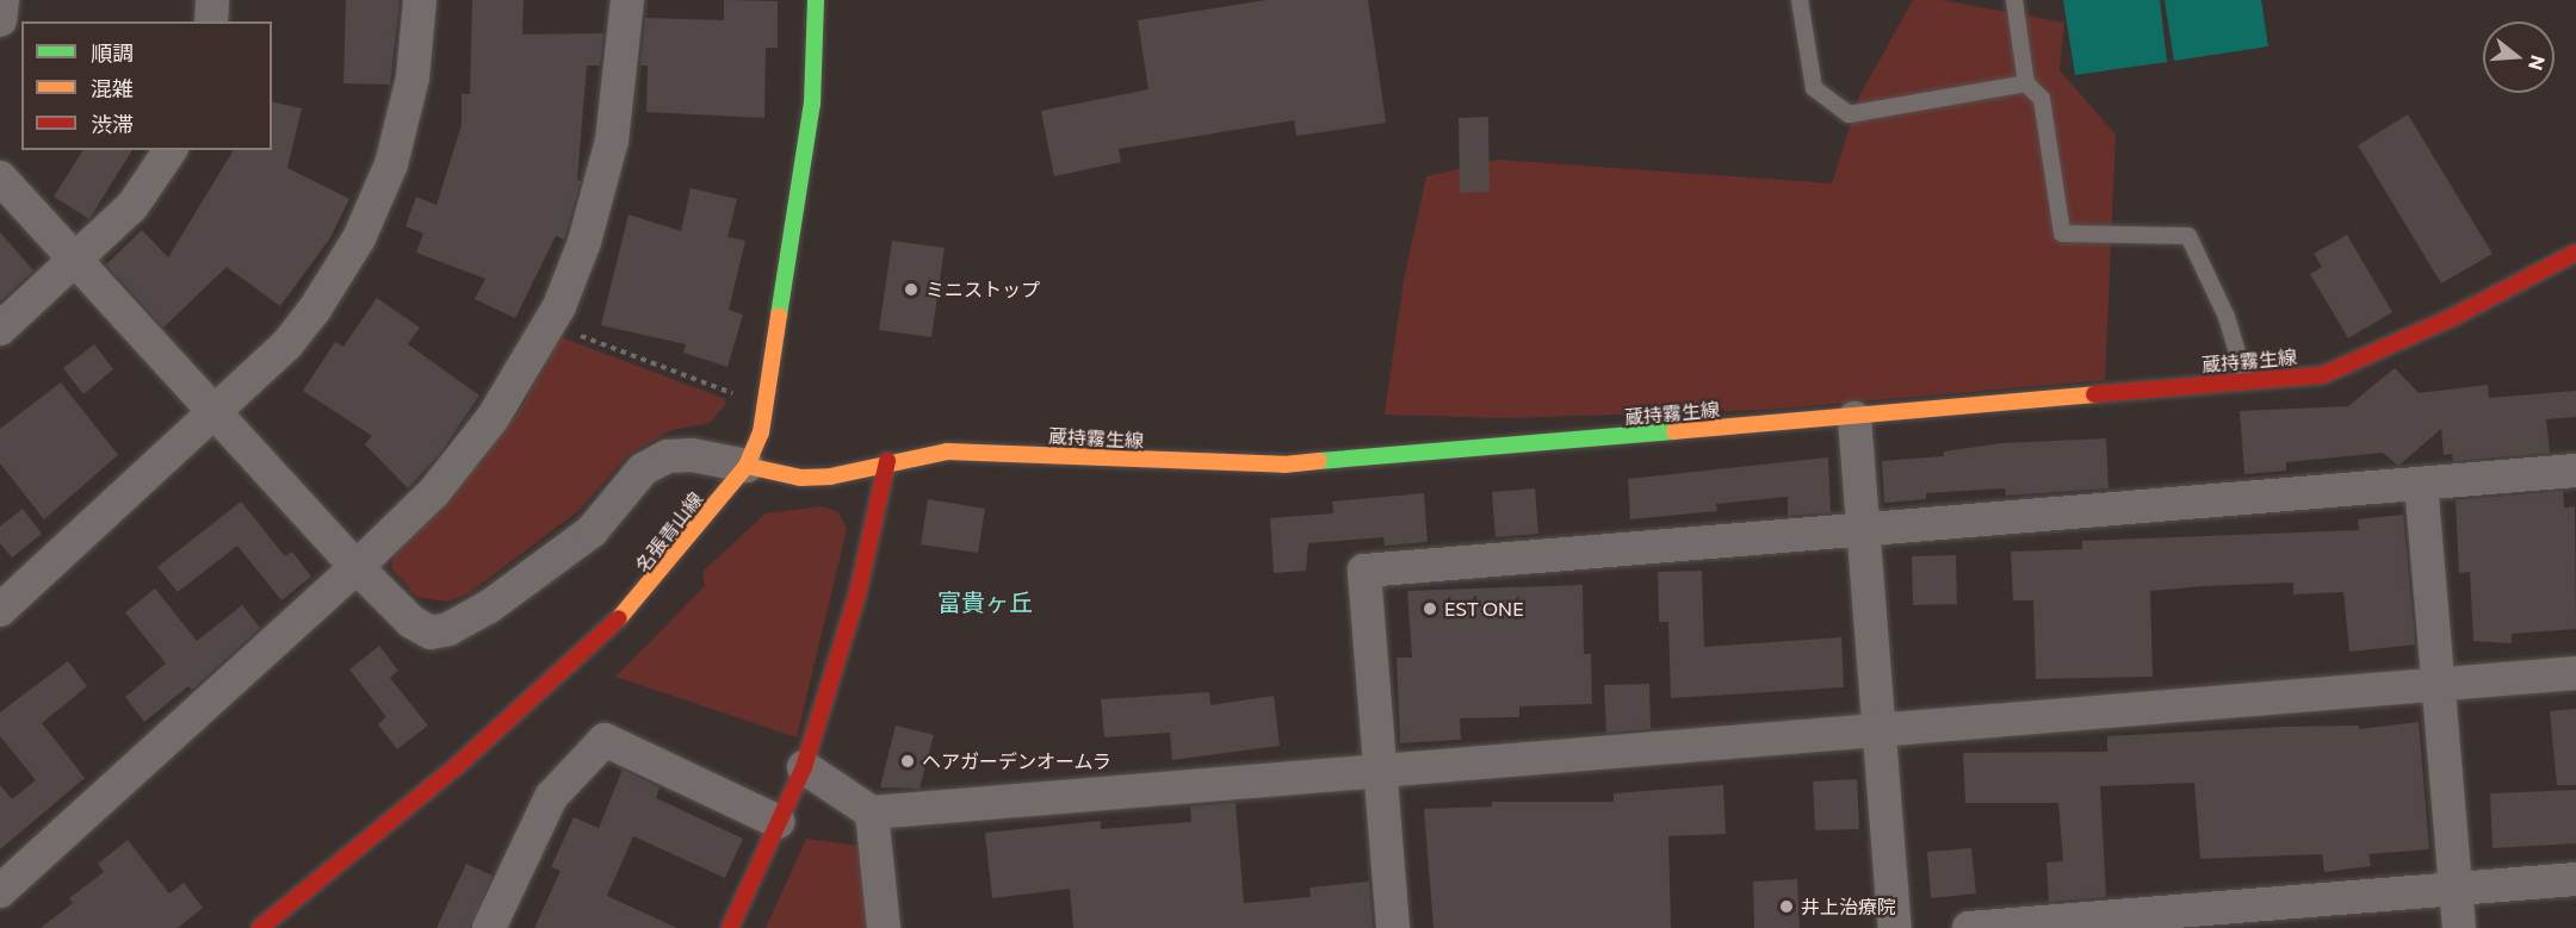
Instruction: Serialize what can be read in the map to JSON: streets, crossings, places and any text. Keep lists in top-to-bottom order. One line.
{"streets":{"main road":["蔵持霧生線","名張青山線"]},"crossings":[["蔵持霧生線","名張青山線"]],"districts":["富貴ヶ丘"],"places":["ミニストップ","EST ONE","ヘアガーデンオームラ","井上治療院"],"legend":["順調","混雑","渋滞"],"north":"right"}
